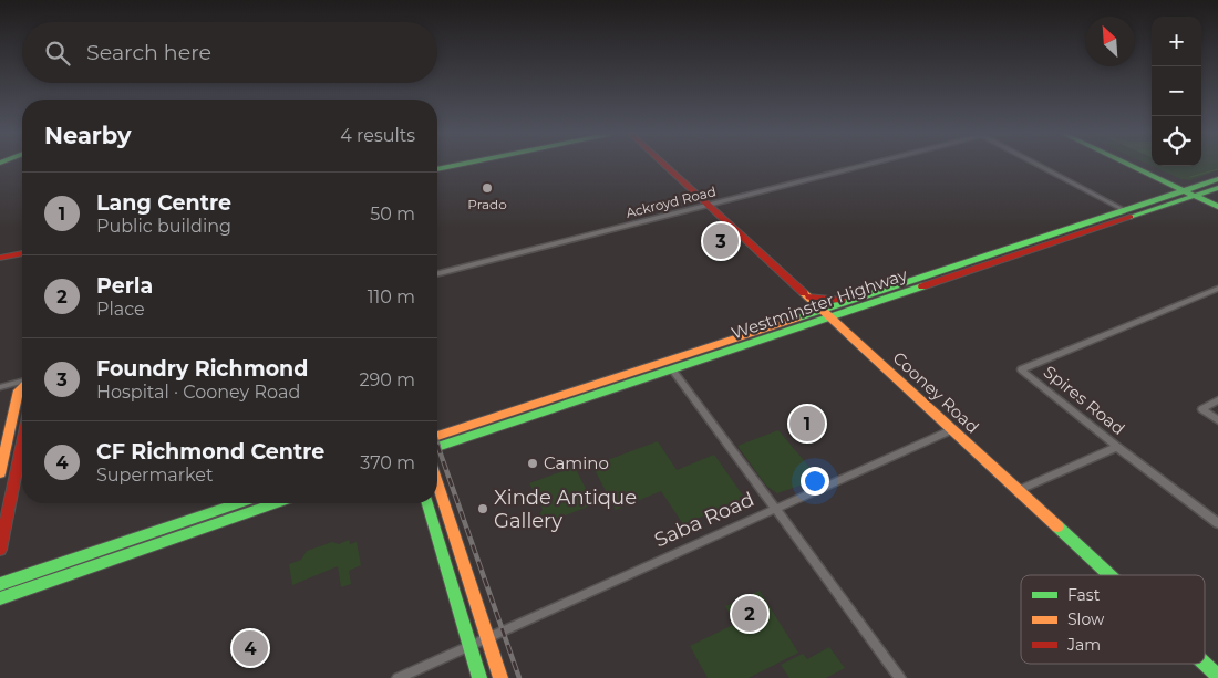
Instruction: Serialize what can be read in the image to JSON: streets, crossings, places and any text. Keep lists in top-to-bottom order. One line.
{"streets":{"main road":["Westminster Highway","Cooney Road"],"street":["Ackroyd Road","Spires Road","Saba Road"]},"crossings":[["Ackroyd Road","Cooney Road"],["Westminster Highway","Cooney Road"],["Cooney Road","Saba Road"]],"places":["Prado","Camino","Xinde Antique Gallery"],"legend":["Fast","Slow","Jam"],"north":"top left","page":{"map_buttons":["+","−"],"search":"Search here","heading":["Nearby","4 results"],"list":[{"mark":"1","name":"Lang Centre","note":"Public building","value":"50 m"},{"mark":"2","name":"Perla","note":"Place","value":"110 m"},{"mark":"3","name":"Foundry Richmond","note":"Hospital · Cooney Road","value":"290 m"},{"mark":"4","name":"CF Richmond Centre","note":"Supermarket","value":"370 m"}],"pins":["3","1","2","4"]}}
